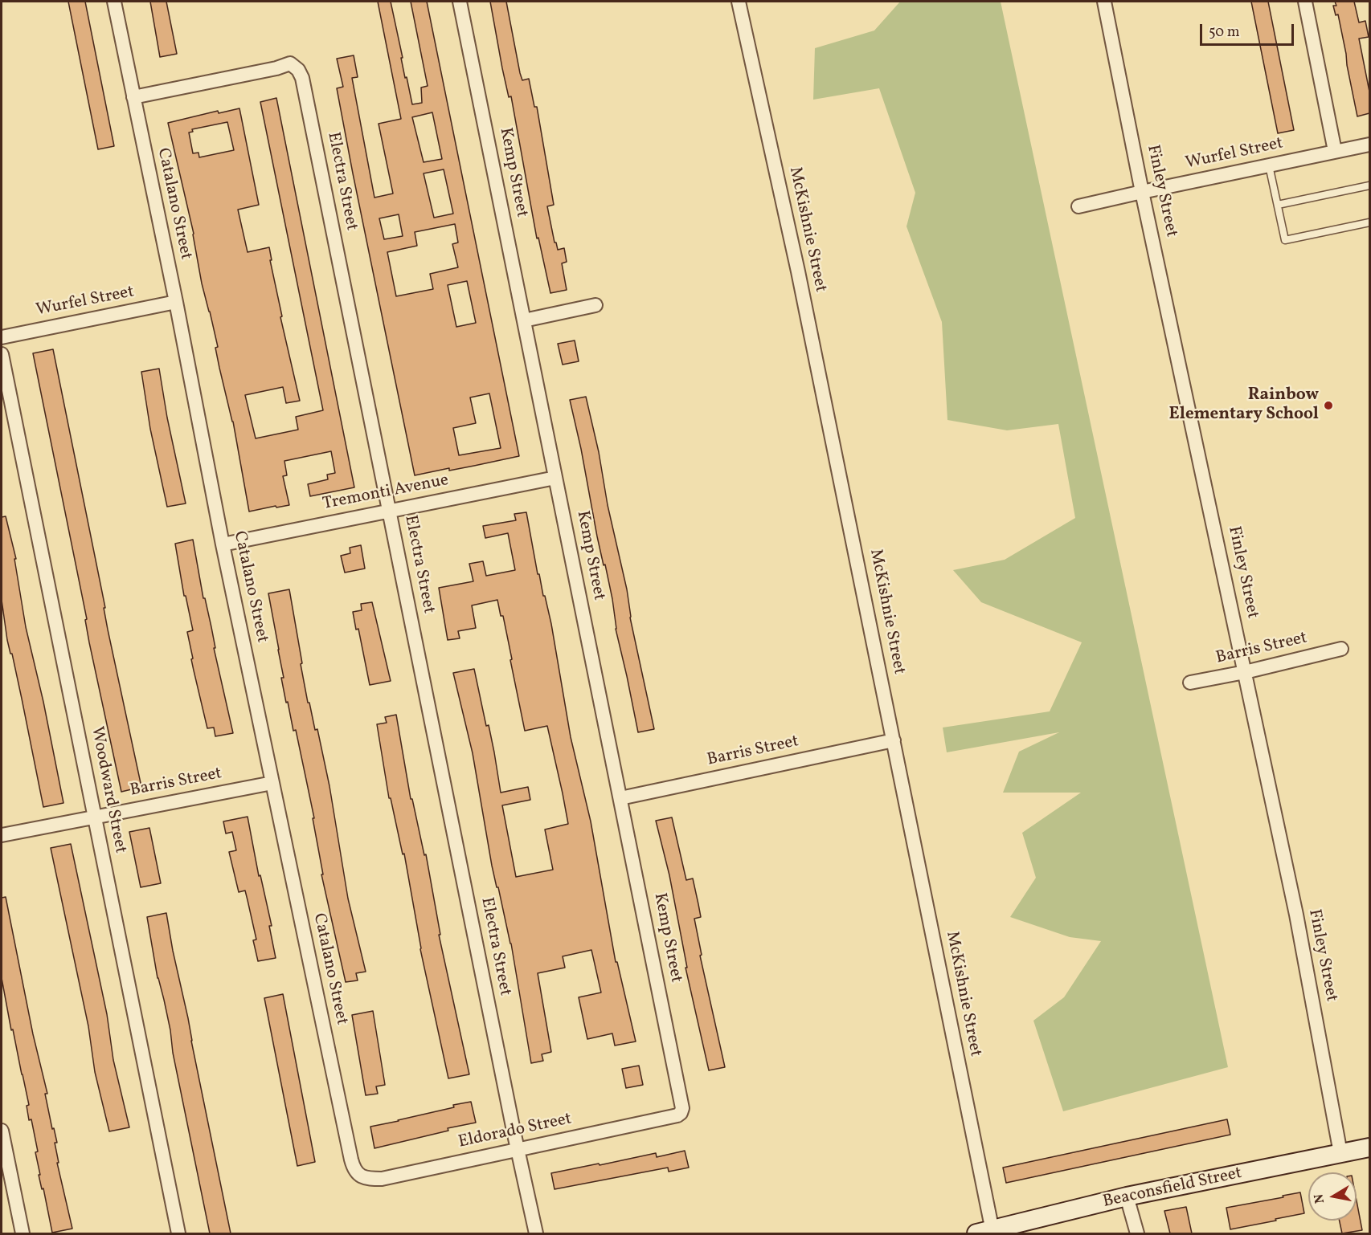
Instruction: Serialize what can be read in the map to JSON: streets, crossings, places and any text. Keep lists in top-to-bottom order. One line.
{"streets":{"street":["Wurfel Street","Kemp Street","Electra Street","Finley Street","Catalano Street","McKishnie Street","Tremonti Avenue","Barris Street","Woodward Street","Eldorado Street","Beaconsfield Street"]},"crossings":[["Wurfel Street","Finley Street"],["Wurfel Street","Catalano Street"],["Kemp Street","Tremonti Avenue"],["Kemp Street","Barris Street"],["Kemp Street","Eldorado Street"],["Electra Street","Catalano Street"],["Electra Street","Tremonti Avenue"],["Electra Street","Eldorado Street"],["Finley Street","Barris Street"],["Finley Street","Beaconsfield Street"],["Catalano Street","Tremonti Avenue"],["Catalano Street","Barris Street"],["Catalano Street","Eldorado Street"],["McKishnie Street","Barris Street"],["McKishnie Street","Beaconsfield Street"],["Barris Street","Woodward Street"]],"places":["Rainbow Elementary School"],"scale_bar":"50 m","north":"left"}
